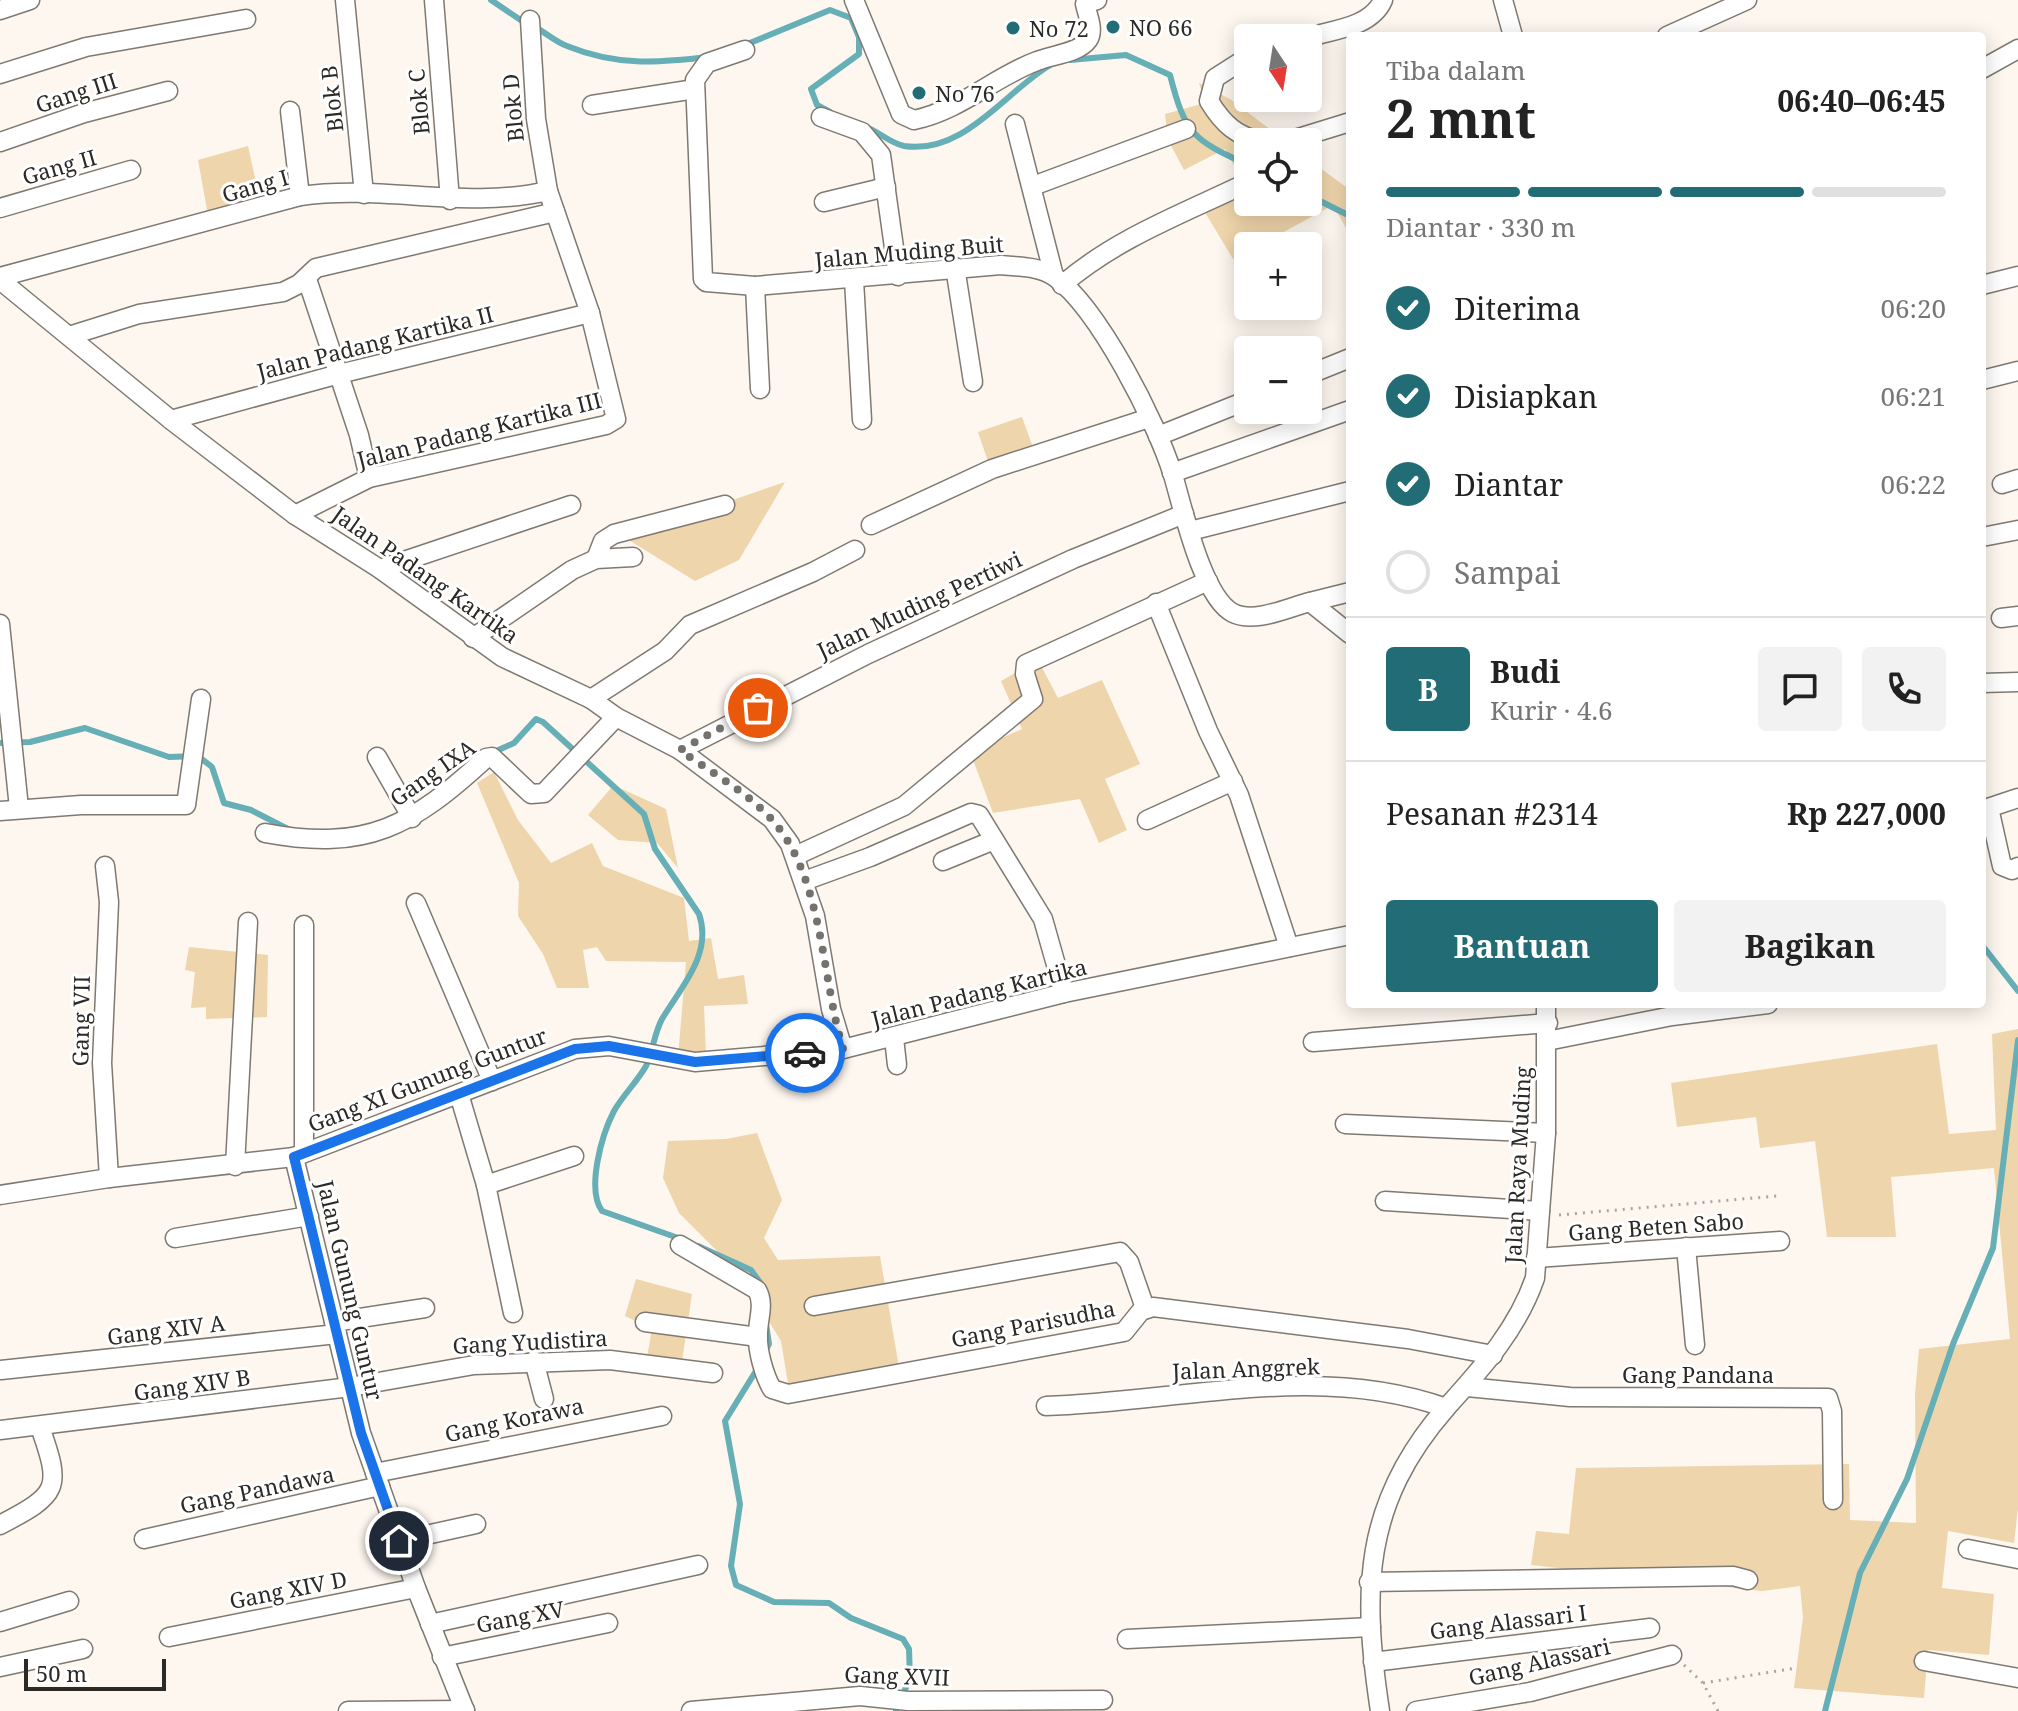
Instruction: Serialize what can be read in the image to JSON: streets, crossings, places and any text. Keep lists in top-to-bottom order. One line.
{"streets":{"street":["Gang III","Blok B","Blok C","Blok D","Gang II","Gang I","Jalan Muding Buit","Jalan Padang Kartika II","Jalan Padang Kartika III","Jalan Padang Kartika","Jalan Muding Pertiwi","Gang IXA","Gang VII","Gang XI Gunung Guntur","Jalan Raya Muding","Gang Beten Sabo","Jalan Gunung Guntur","Gang Parisudha","Gang XIV A","Gang Yudistira","Jalan Anggrek","Gang Pandana","Gang XIV B","Gang Korawa","Gang Pandawa","Gang XIV D","Gang XV","Gang Alassari I","Gang Alassari","Gang XVII"]},"crossings":[["Blok B","Gang I"],["Blok C","Gang I"],["Blok D","Gang I"],["Blok D","Jalan Padang Kartika III"],["Gang I","Jalan Padang Kartika III"],["Gang I","Jalan Padang Kartika"],["Jalan Padang Kartika II","Jalan Padang Kartika III"],["Jalan Padang Kartika II","Jalan Padang Kartika"],["Jalan Padang Kartika III","Jalan Padang Kartika"],["Jalan Padang Kartika","Jalan Muding Pertiwi"],["Jalan Padang Kartika","Gang IXA"],["Jalan Padang Kartika","Gang XI Gunung Guntur"],["Gang VII","Jalan Gunung Guntur"],["Gang XI Gunung Guntur","Jalan Gunung Guntur"],["Jalan Raya Muding","Gang Beten Sabo"],["Jalan Raya Muding","Gang Parisudha"],["Jalan Raya Muding","Jalan Anggrek"],["Jalan Raya Muding","Gang Pandana"],["Jalan Raya Muding","Gang Alassari I"],["Jalan Gunung Guntur","Gang XIV A"],["Jalan Gunung Guntur","Gang Yudistira"],["Jalan Gunung Guntur","Gang XIV B"],["Jalan Gunung Guntur","Gang Korawa"],["Jalan Gunung Guntur","Gang Pandawa"],["Jalan Gunung Guntur","Gang XIV D"],["Jalan Gunung Guntur","Gang XV"],["Gang Yudistira","Gang XIV B"],["Gang Korawa","Gang Pandawa"]],"places":["NO 66","No 72","No 76"],"scale_bar":"50 m","north":"bottom","page":{"map_buttons":["+","−"],"heading":["2 mnt","Tiba dalam","06:40–06:45"],"panel":["Budi","Kurir · 4.6","Pesanan #2314","Rp 227,000"],"bar":"Diantar · 330 m","list":[["Diterima","06:20"],["Disiapkan","06:21"],["Diantar","06:22"],"Sampai"],"round":"B","buttons":["Bantuan","Bagikan"],"scale":"50 m"}}
